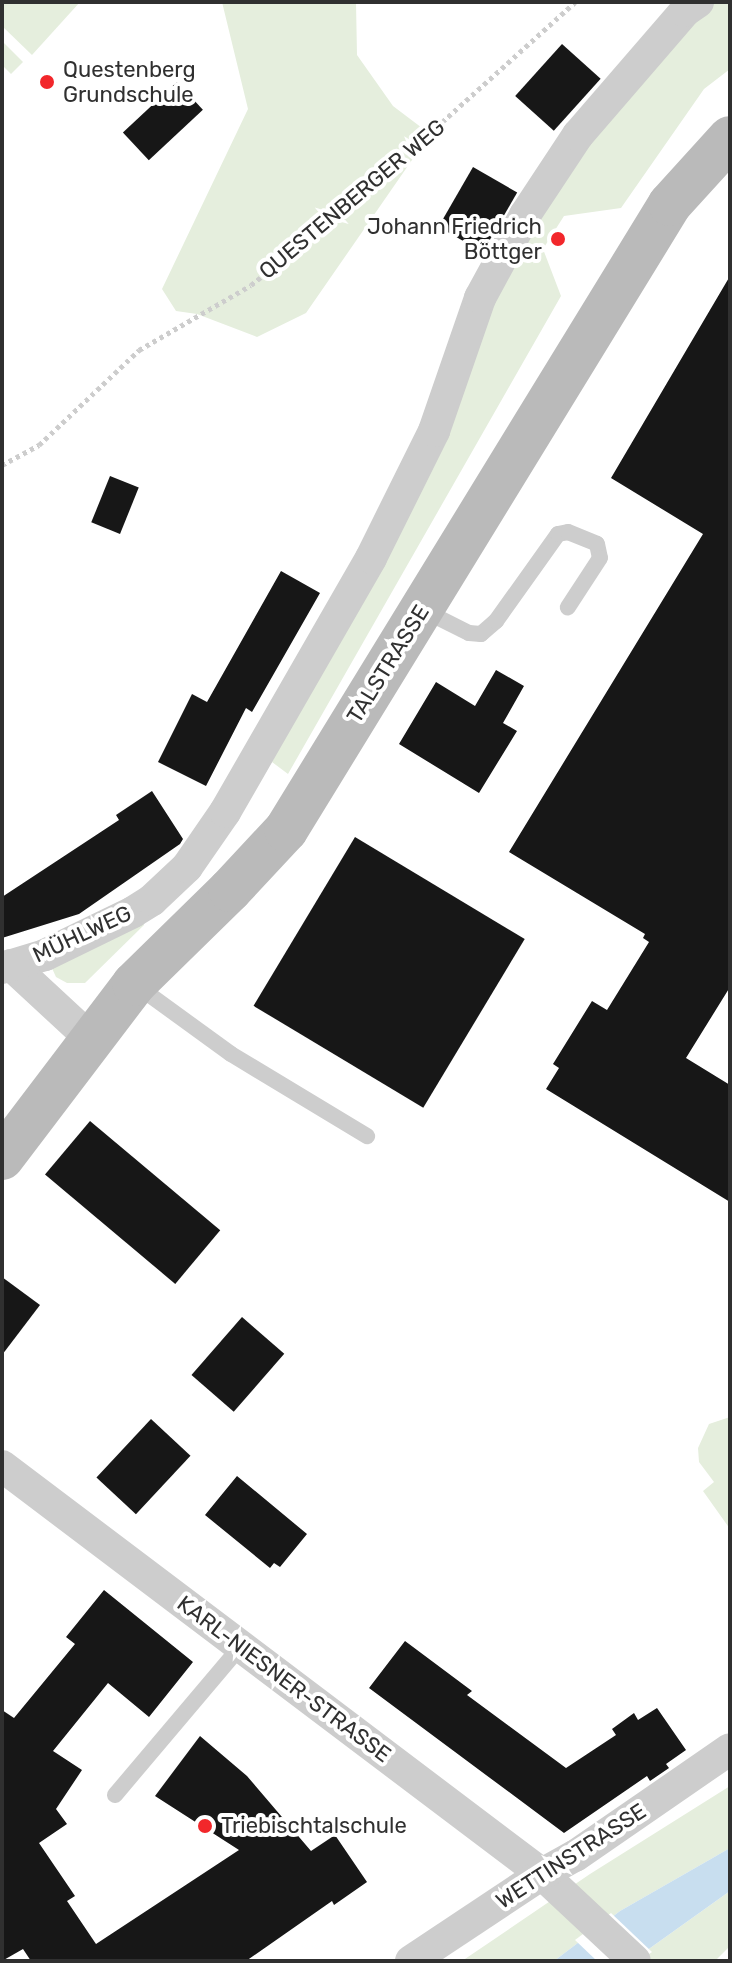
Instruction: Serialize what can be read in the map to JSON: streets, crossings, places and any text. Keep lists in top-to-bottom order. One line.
{"streets":{"main road":["TALSTRASSE"],"street":["MÜHLWEG","KARL-NIESNER-STRASSE","WETTINSTRASSE"],"path":["QUESTENBERGER WEG"]},"crossings":[["TALSTRASSE","MÜHLWEG"],["KARL-NIESNER-STRASSE","WETTINSTRASSE"]],"places":["Questenberg Grundschule","Johann Friedrich Böttger","Triebischtalschule"]}
